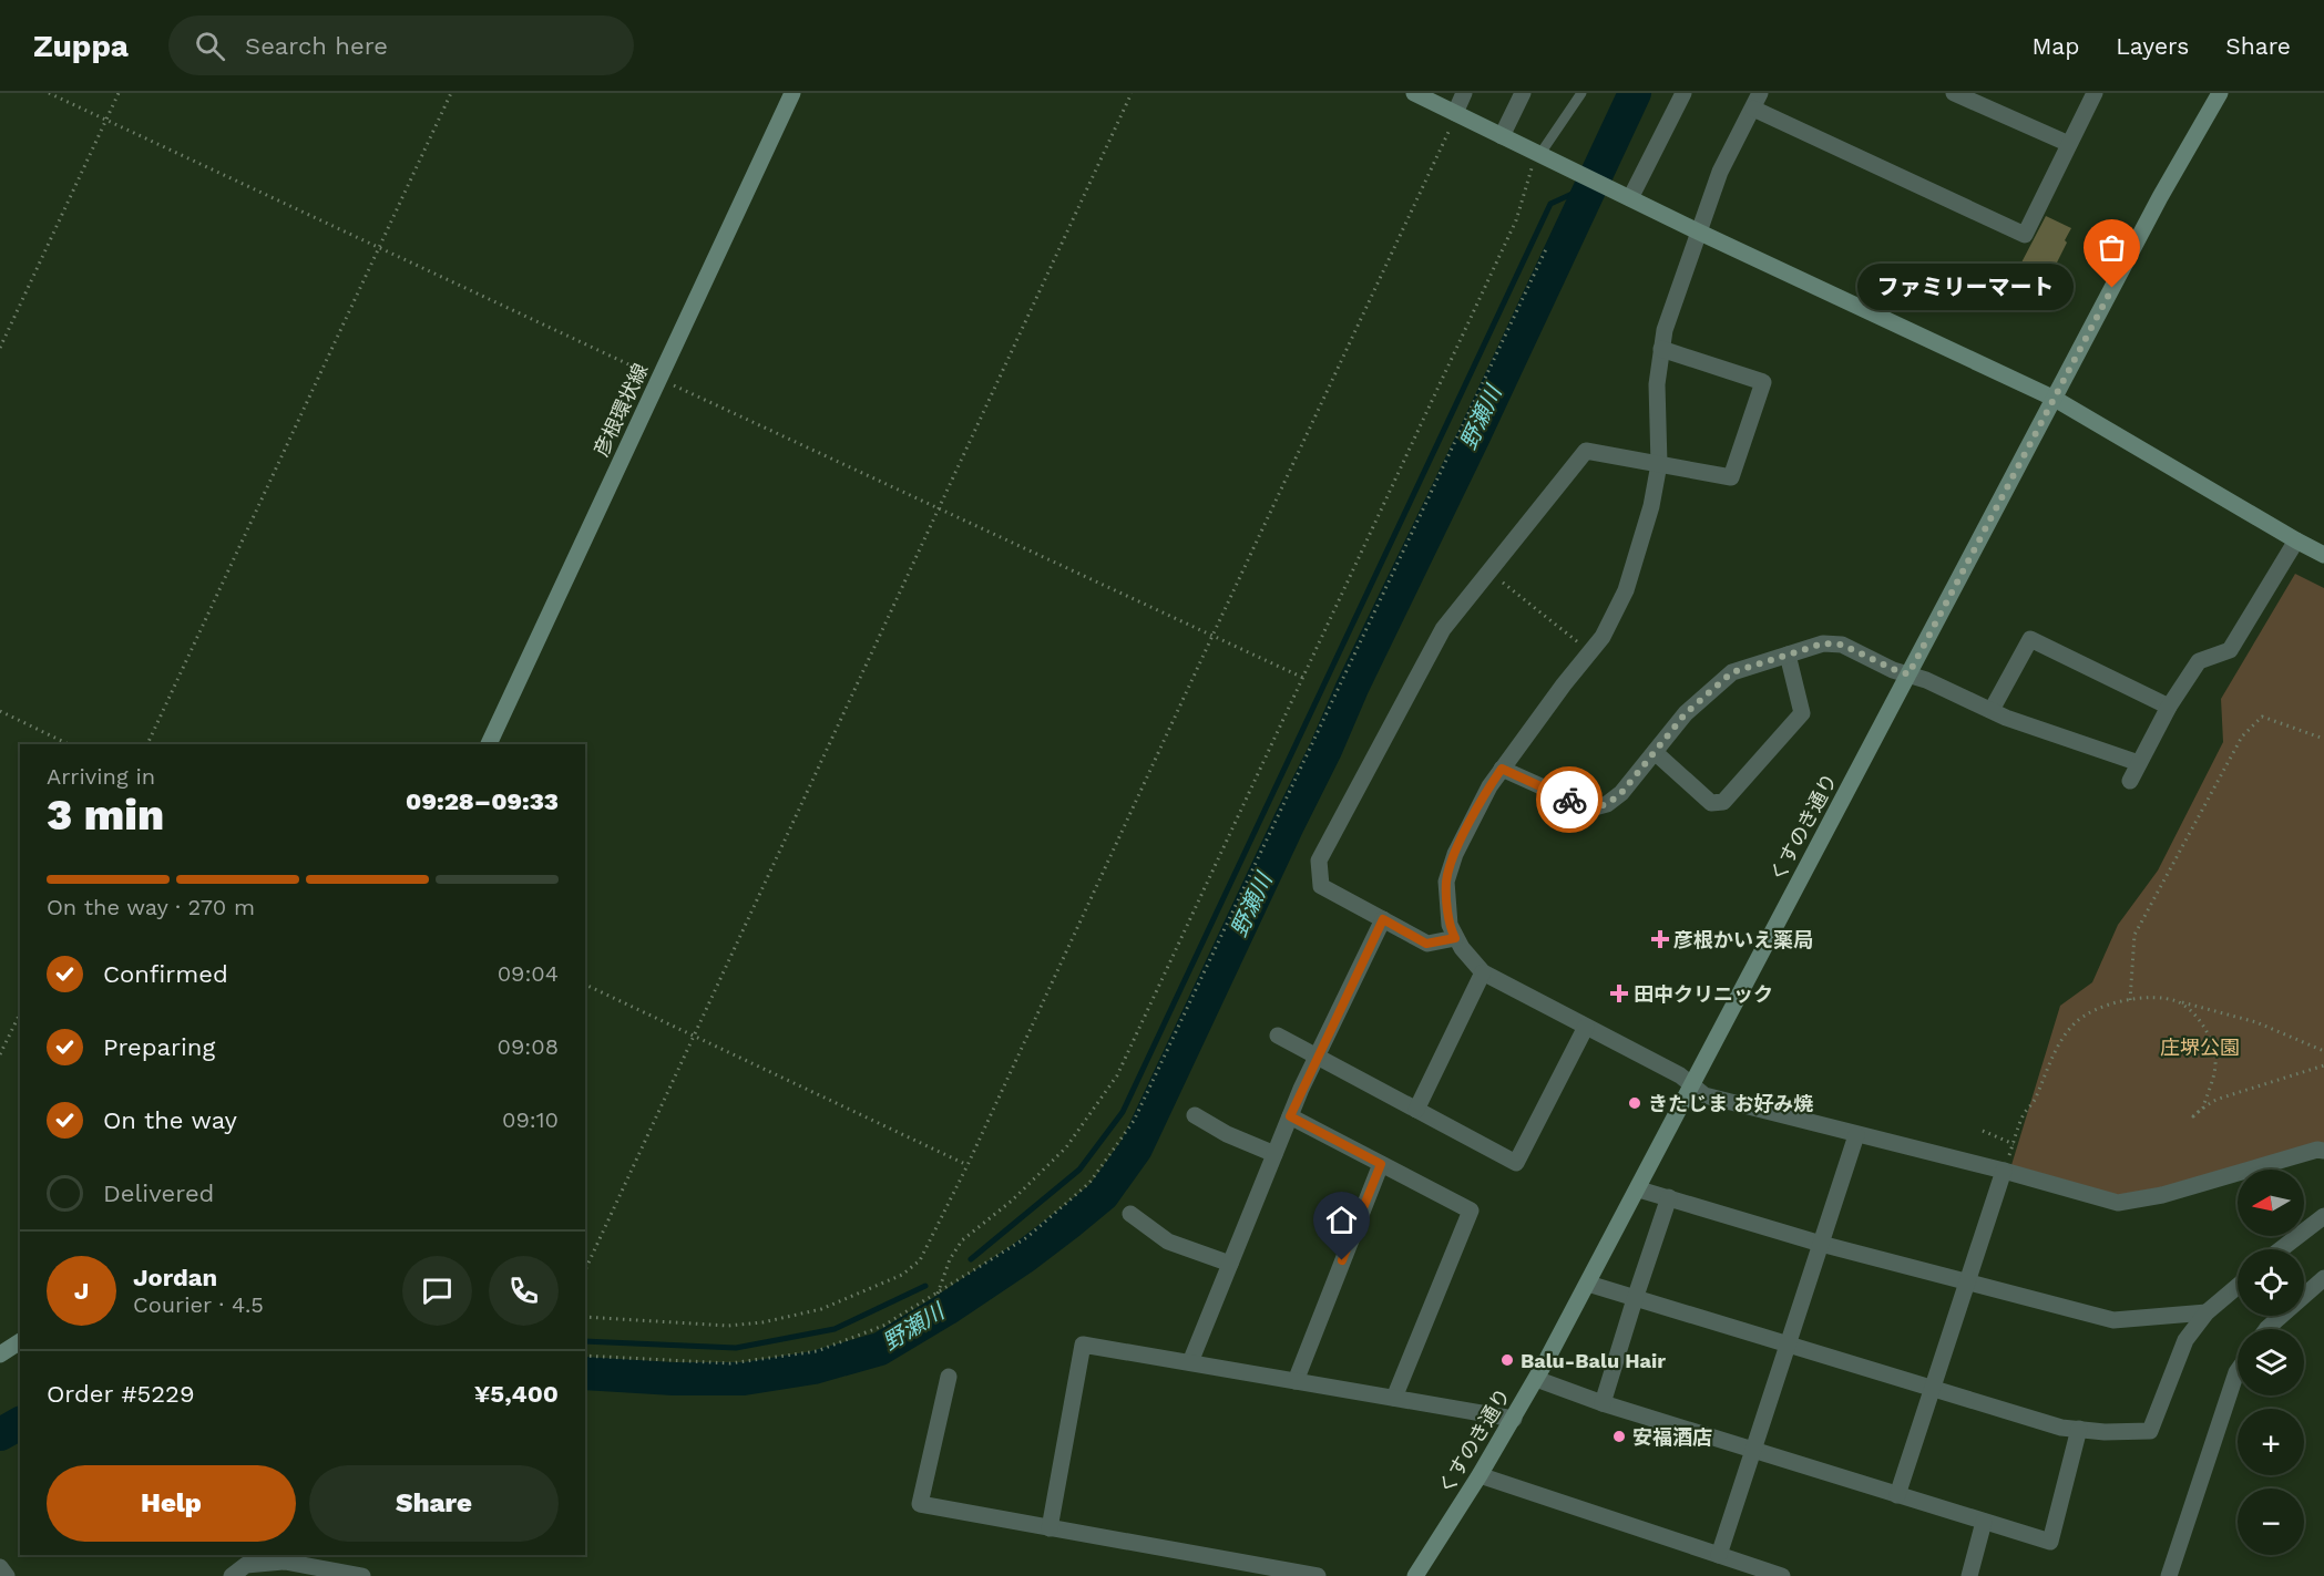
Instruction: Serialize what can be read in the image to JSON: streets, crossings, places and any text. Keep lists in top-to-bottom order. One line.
{"streets":{"street":["彦根環状線","くすのき通り"]},"water":["野瀬川"],"parks":["庄堺公園"],"places":{"other":["ファミリーマート","きたじま お好み焼","Balu-Balu Hair","安福酒店"],"health":["彦根かいえ薬局","田中クリニック"]},"north":"left","page":{"header":"Zuppa","search":"Search here","nav":["Map","Layers","Share"],"bubble":"ファミリーマート","heading":["3 min","Arriving in","09:28–09:33"],"panel":["Jordan","Courier · 4.5","Order #5229","¥5,400"],"bar":"On the way · 270 m","list":[["Confirmed","09:04"],["Preparing","09:08"],["On the way","09:10"],"Delivered"],"map_buttons":["+","−"],"round":"J","buttons":["Help","Share"]}}
